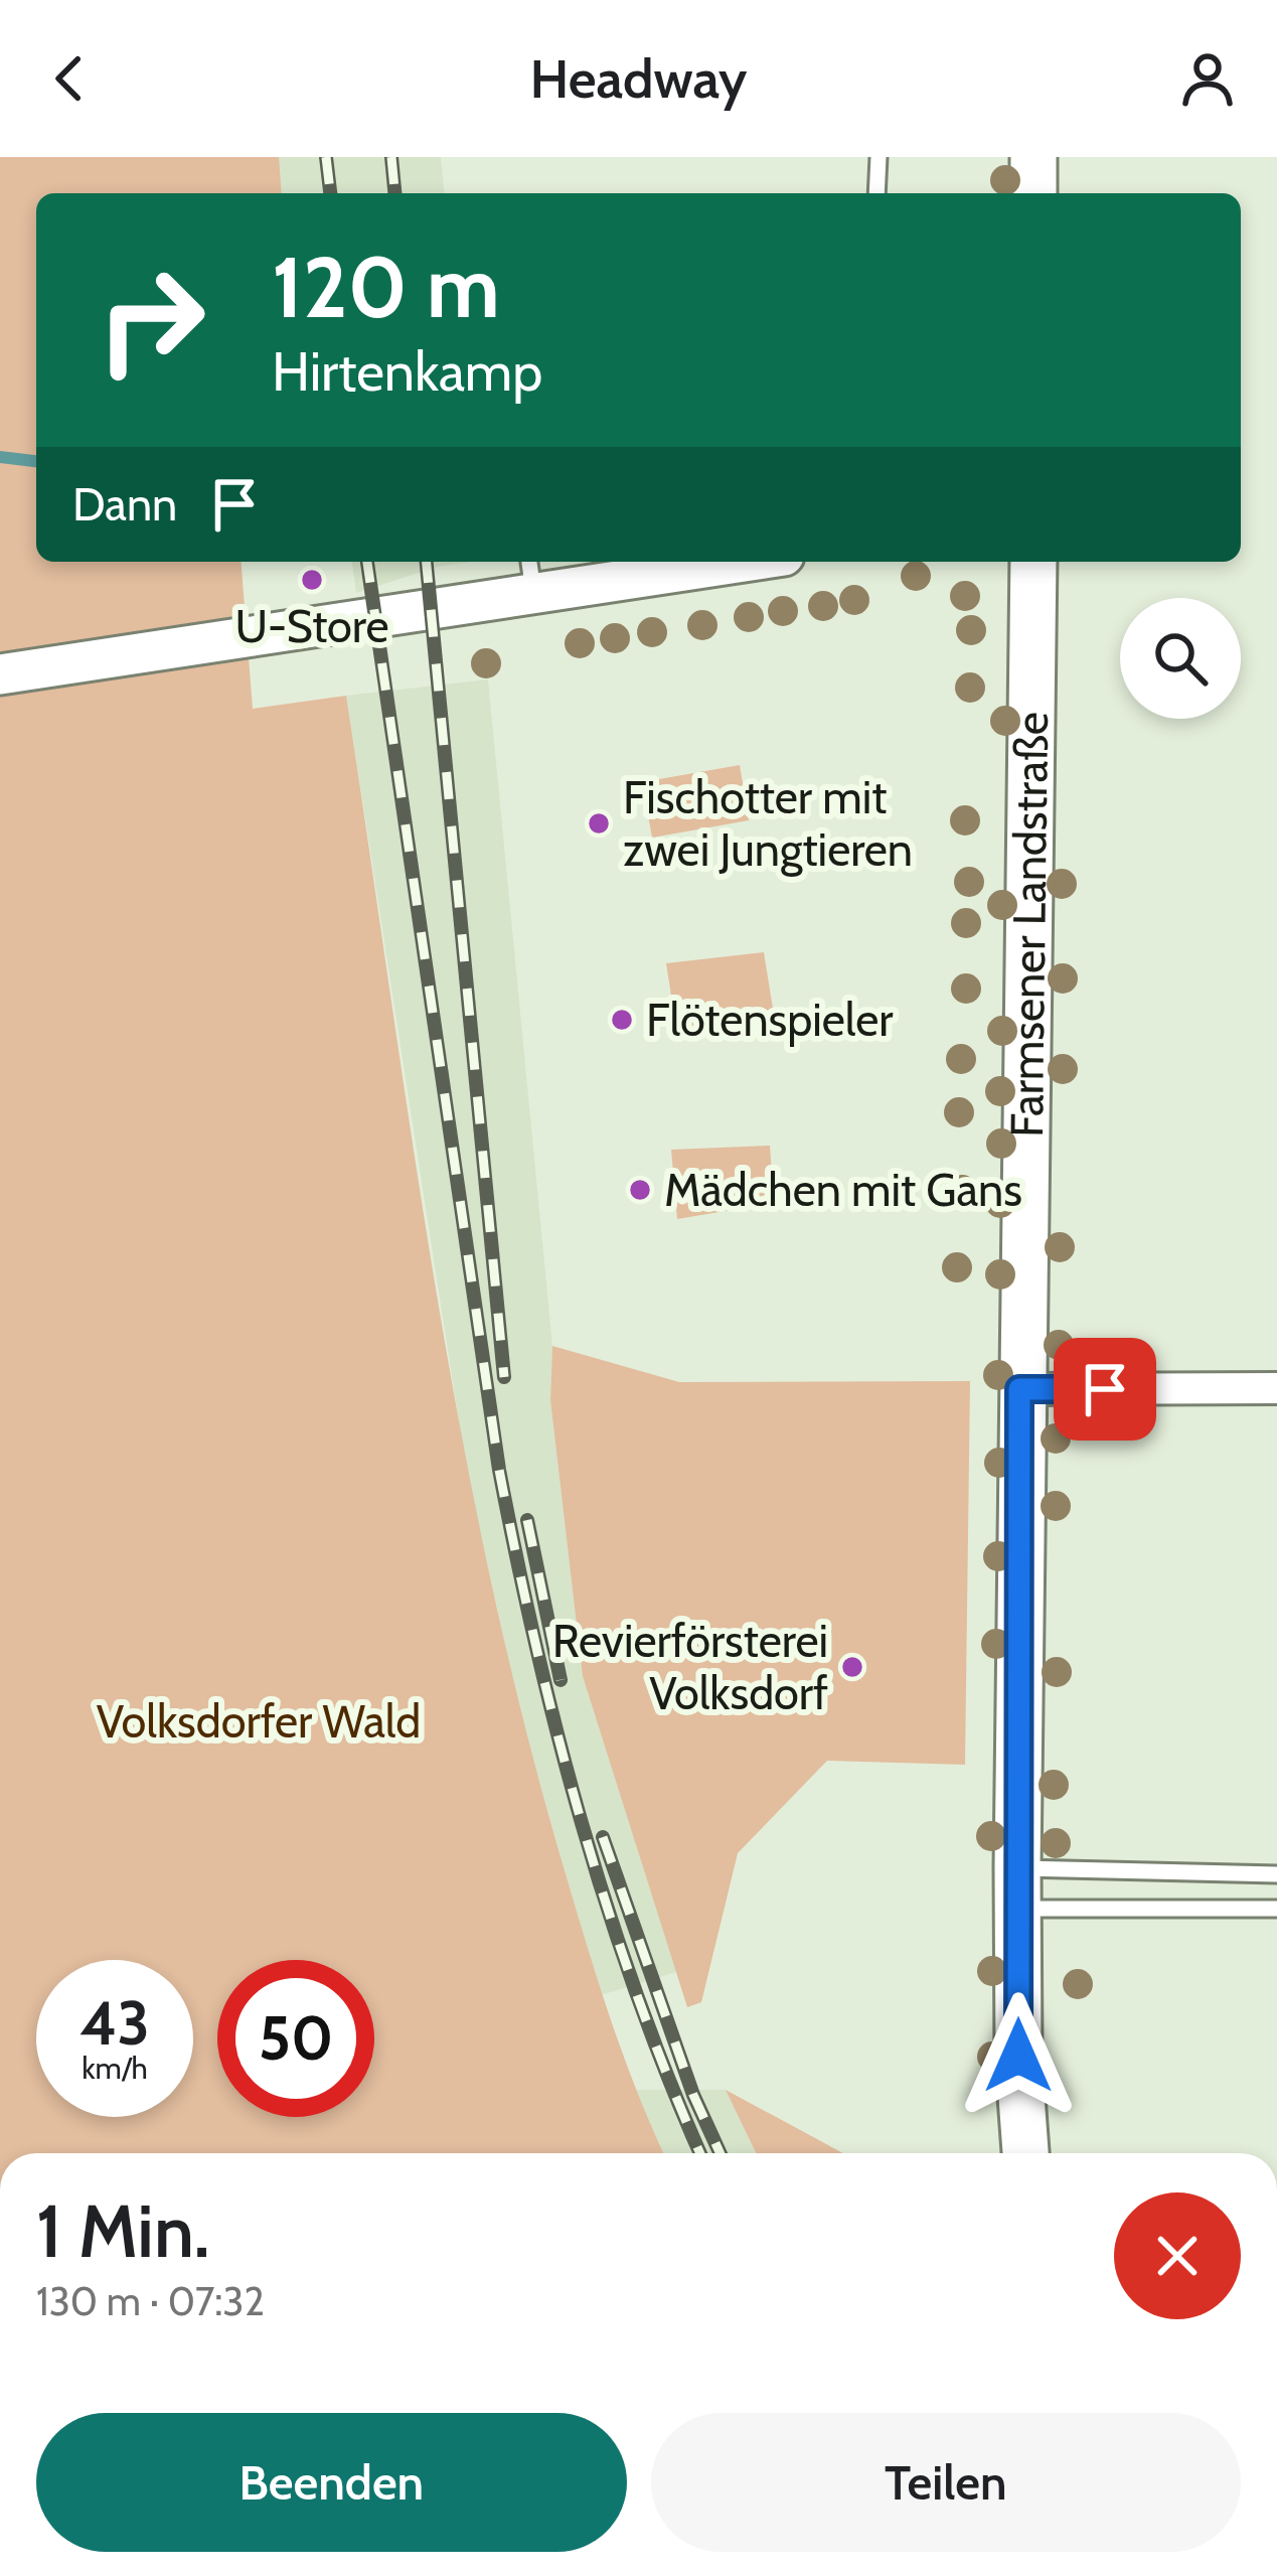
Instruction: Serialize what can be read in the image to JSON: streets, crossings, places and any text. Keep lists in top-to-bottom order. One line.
{"streets":{"main road":["Farmsener Landstraße"]},"parks":["Volksdorfer Wald"],"places":["U-Store","Fischotter mit zwei Jungtieren","Flötenspieler","Mädchen mit Gans","Revierförsterei Volksdorf"],"page":{"header":"Headway","turn":["120 m","Hirtenkamp"],"then":"Dann","speed":"43 km/h","limit":"50","heading":["1 Min.","130 m · 07:32"],"buttons":["Beenden","Teilen"]}}
